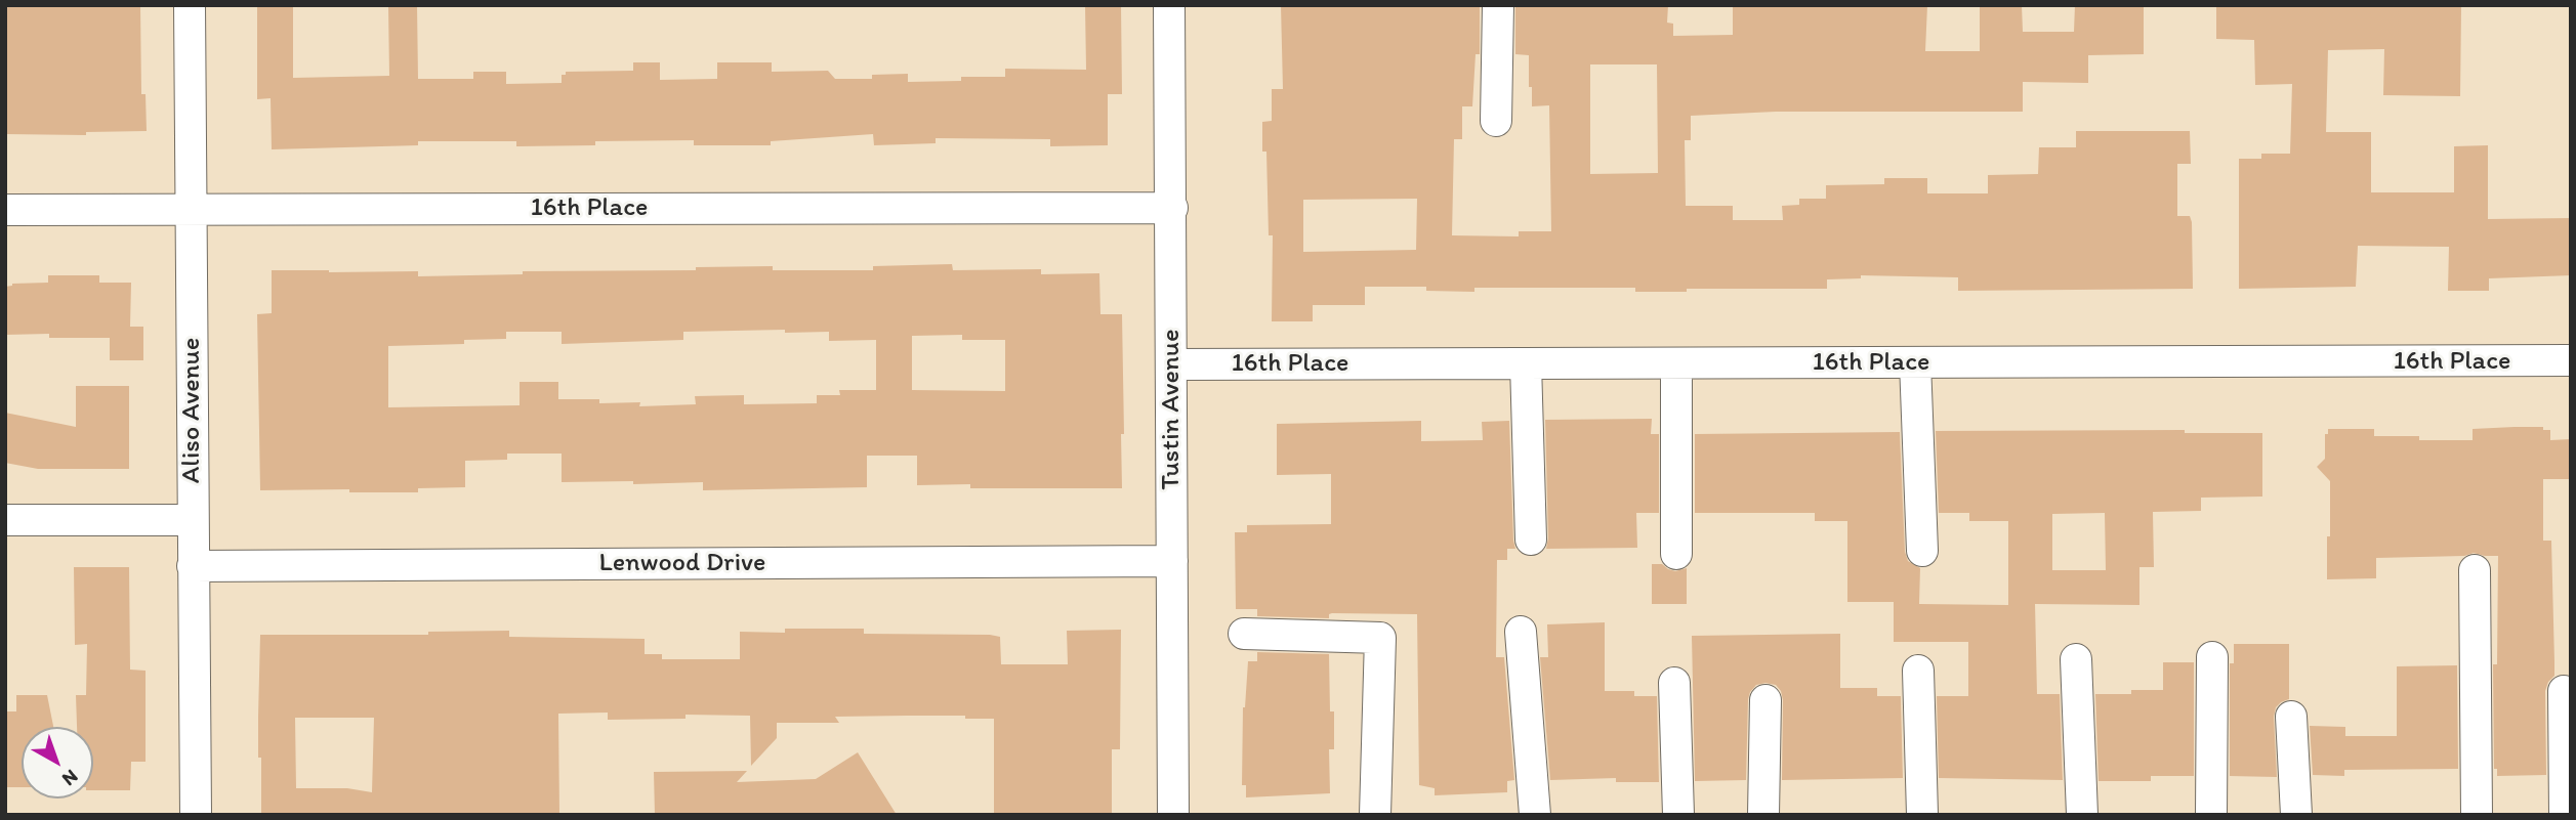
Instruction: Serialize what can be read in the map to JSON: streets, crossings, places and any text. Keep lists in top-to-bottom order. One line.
{"streets":{"street":["16th Place","Tustin Avenue","Aliso Avenue","Lenwood Drive"]},"crossings":[["16th Place","Tustin Avenue"],["16th Place","Aliso Avenue"],["Tustin Avenue","Lenwood Drive"],["Aliso Avenue","Lenwood Drive"]],"north":"bottom right"}
